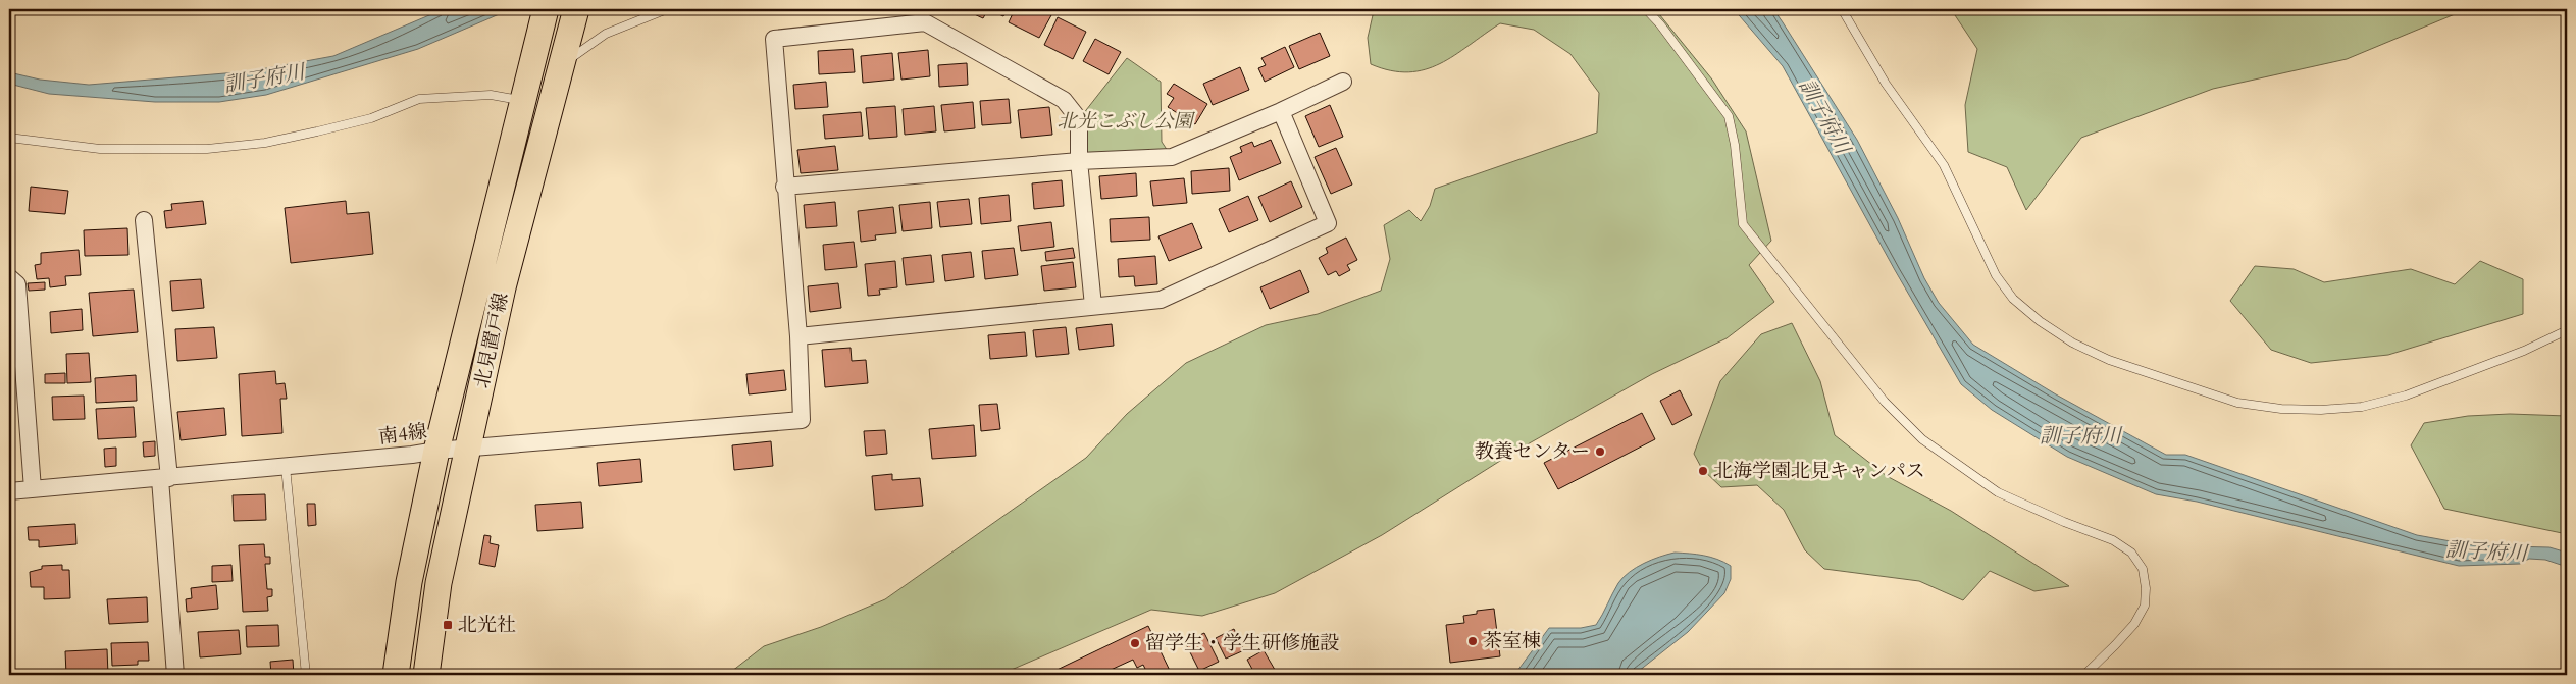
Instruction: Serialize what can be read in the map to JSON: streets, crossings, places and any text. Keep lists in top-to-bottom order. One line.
{"streets":{"main road":["北見置戸線"],"street":["南4線"]},"crossings":[["北見置戸線","南4線"]],"water":["訓子府川"],"parks":["北光こぶし公園"],"places":{"other":["教養センター","北海学園北見キャンパス","茶室棟","留学生・学生研修施設"],"transit":["北光社"]}}
